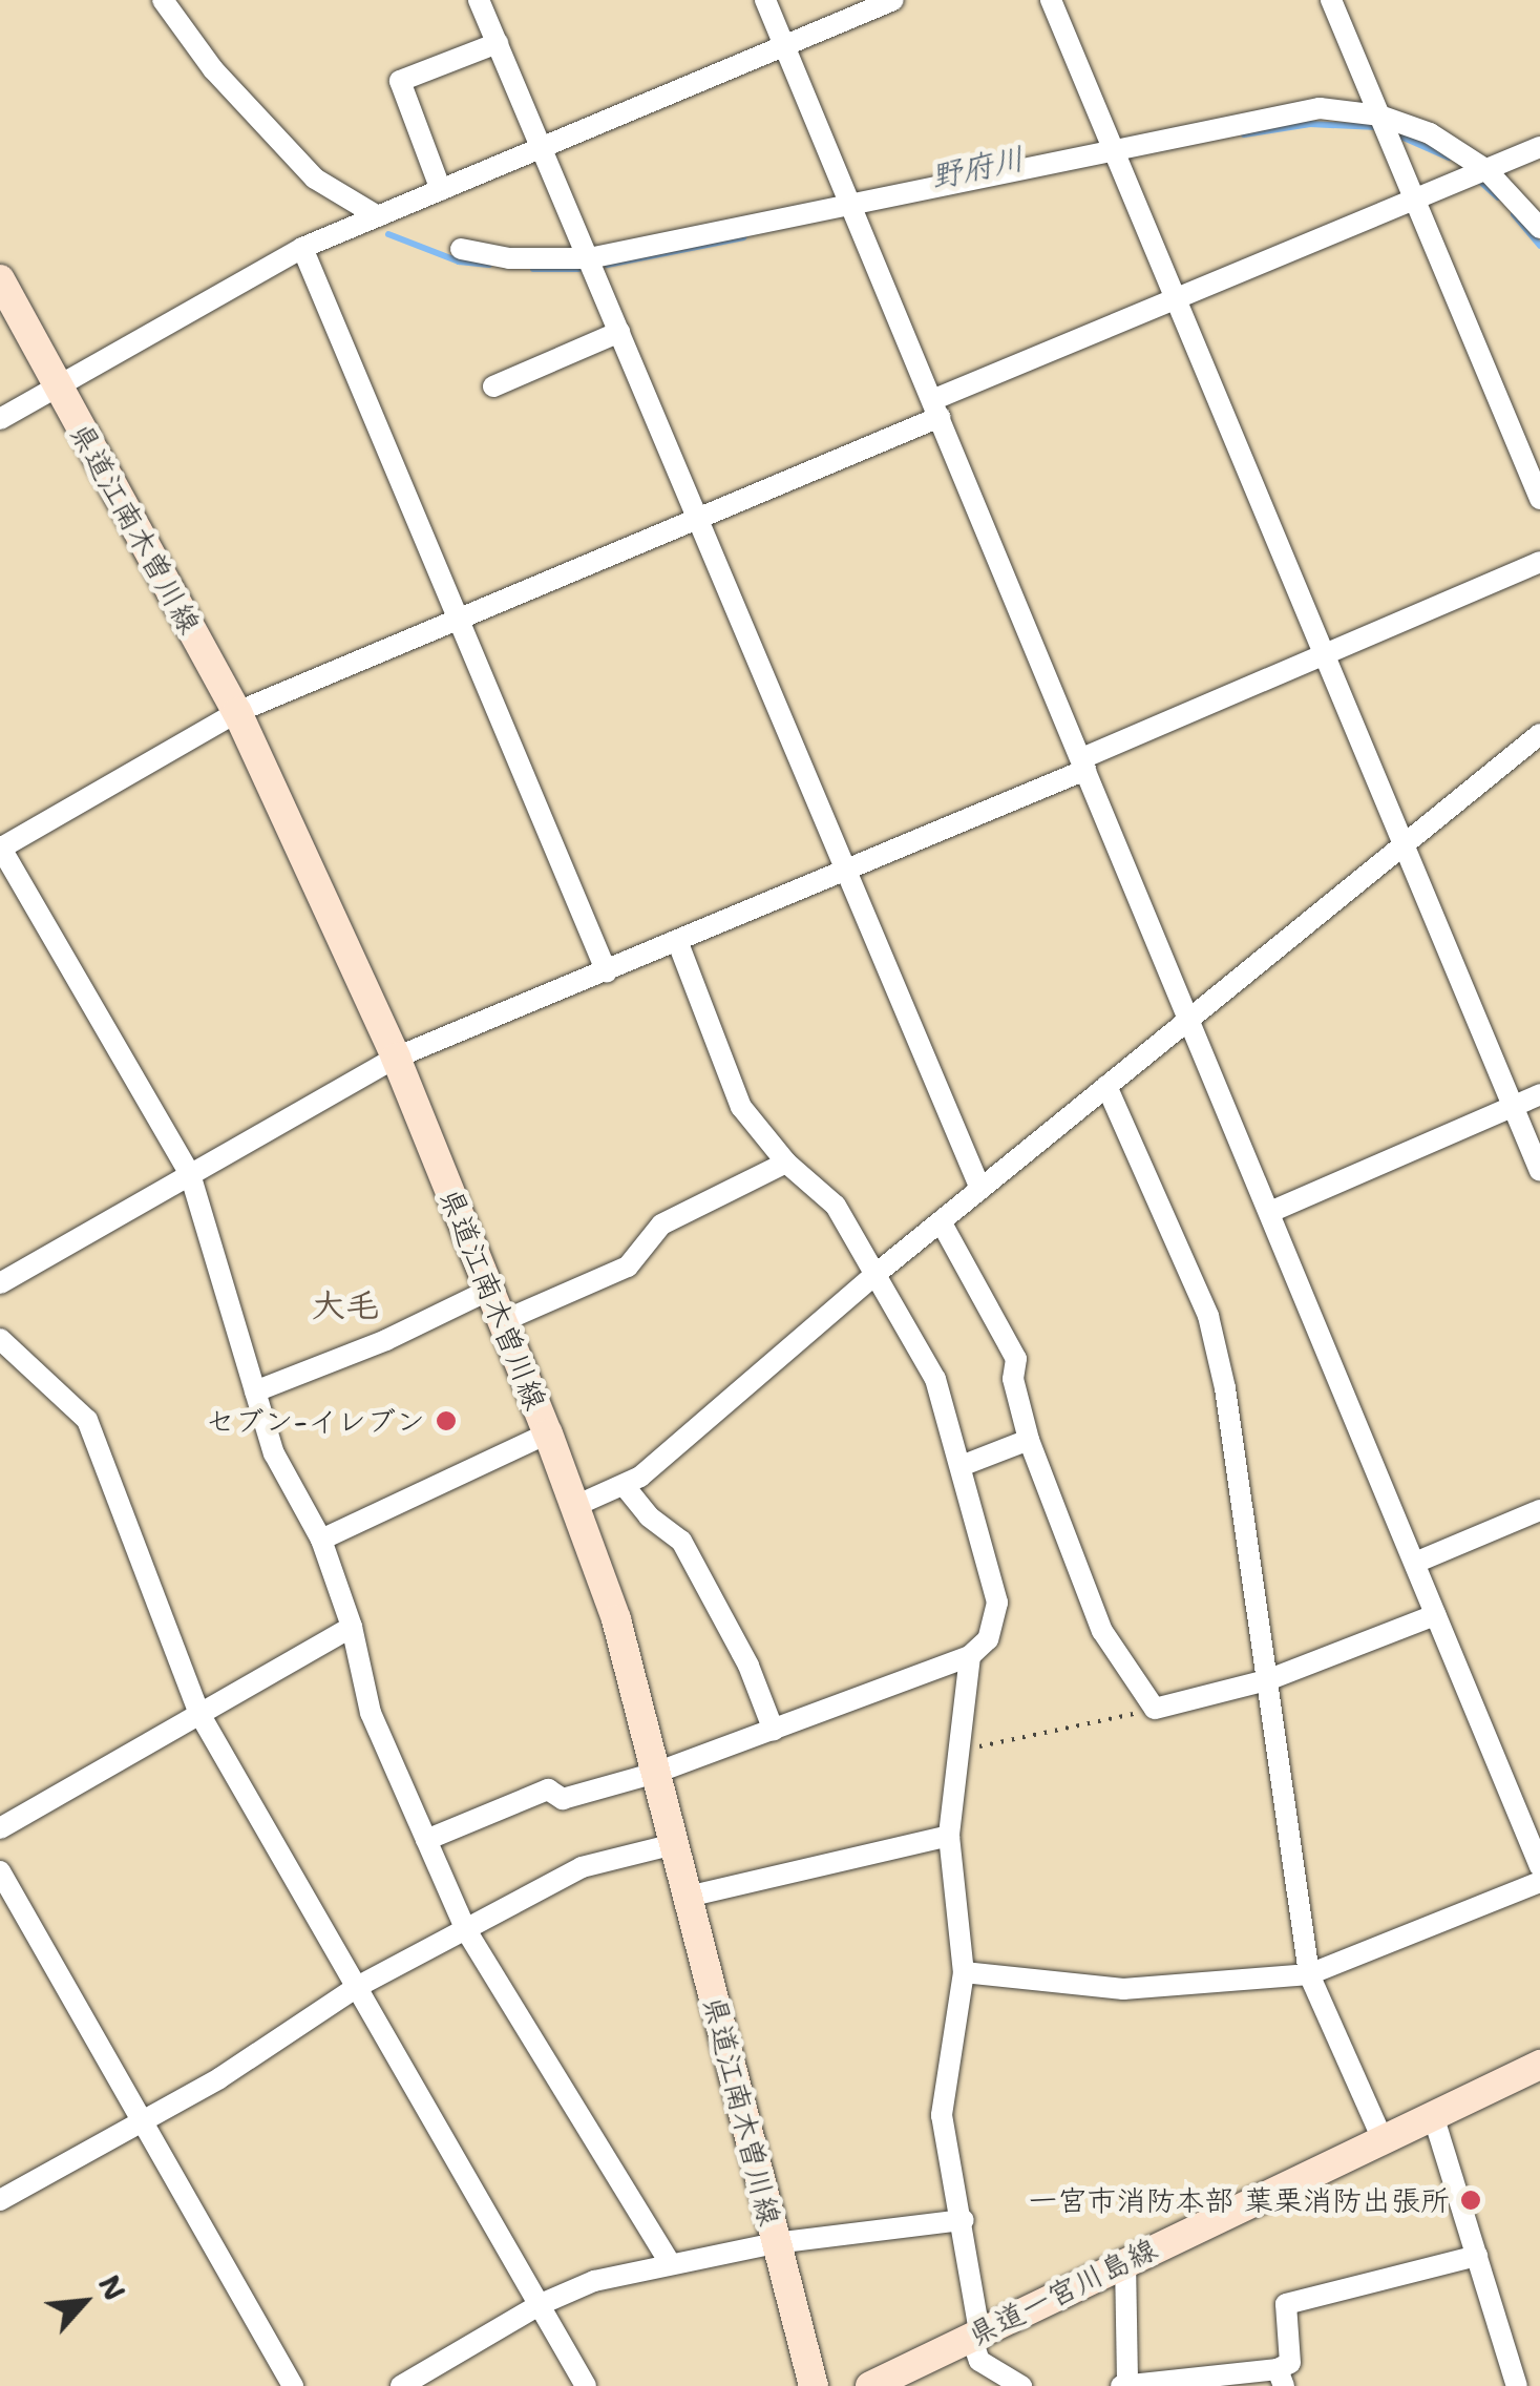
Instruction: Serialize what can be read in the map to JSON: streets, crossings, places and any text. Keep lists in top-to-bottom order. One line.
{"streets":{"main road":["県道江南木曽川線","県道一宮川島線"]},"districts":["大毛"],"water":["野府川"],"places":["セブン-イレブン","一宮市消防本部 葉栗消防出張所"],"north":"top right"}
